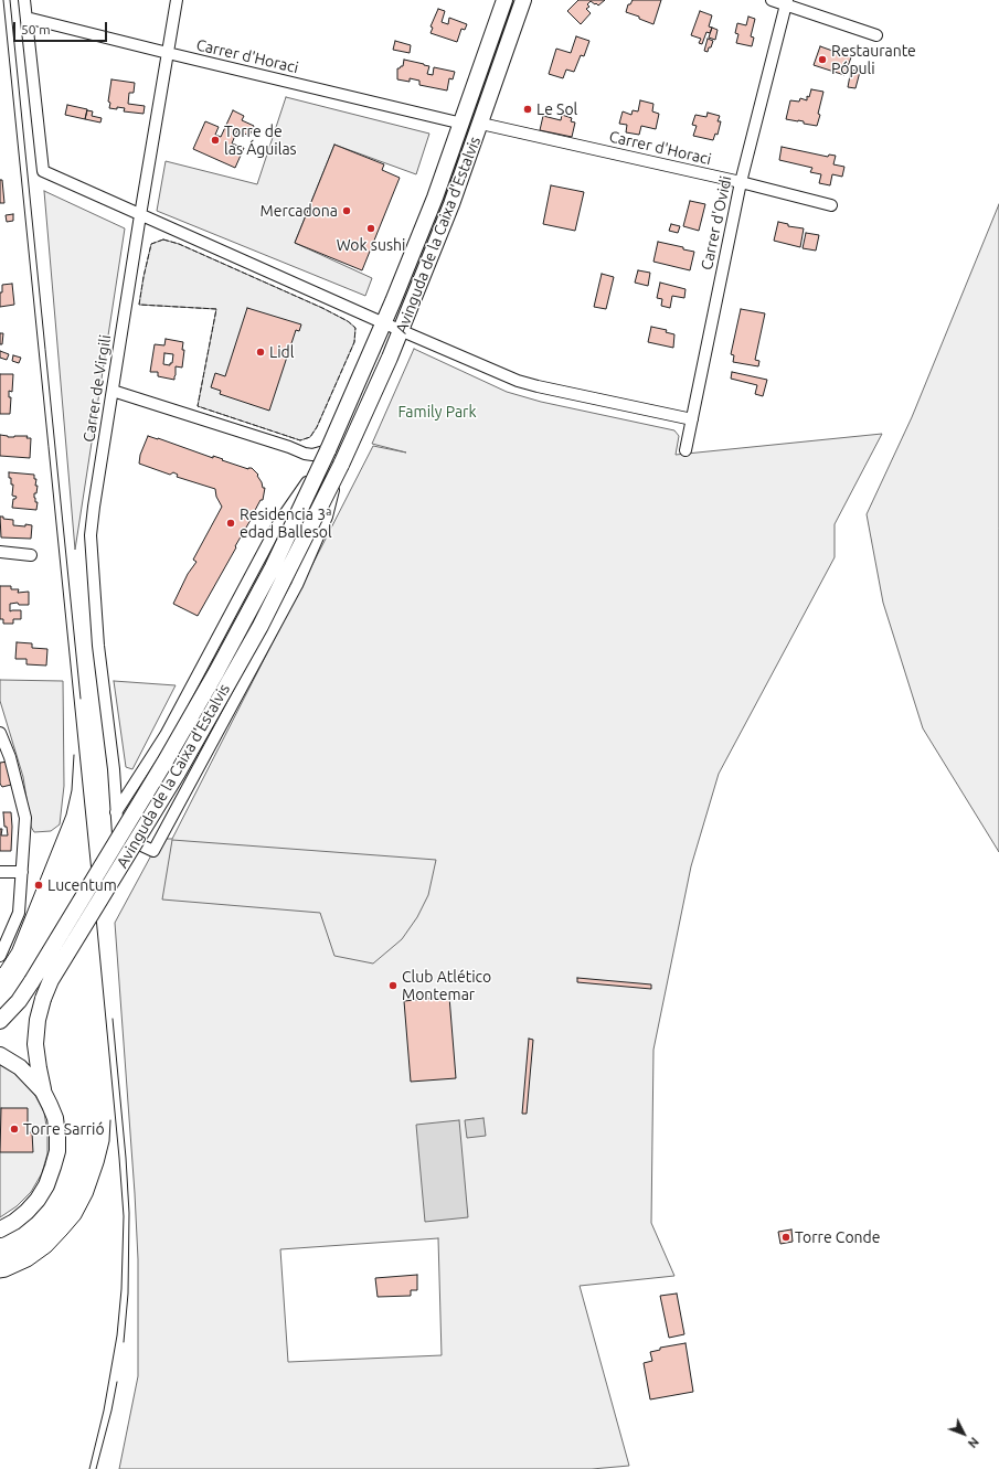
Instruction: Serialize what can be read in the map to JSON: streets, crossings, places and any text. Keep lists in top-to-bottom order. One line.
{"streets":{"main road":["Avinguda de la Caixa d'Estalvis"],"street":["Carrer d'Horaci","Carrer d'Ovidi","Carrer de Virgili"]},"crossings":[["Carrer d'Horaci","Carrer d'Ovidi"],["Carrer d'Horaci","Avinguda de la Caixa d'Estalvis"],["Carrer d'Horaci","Carrer de Virgili"],["Avinguda de la Caixa d'Estalvis","Carrer de Virgili"]],"parks":["Family Park"],"places":["Restaurante Pópuli","Le Sol","Torre de las Águilas","Mercadona","Wok sushi","Lidl","Residencia 3ª edad Ballesol","Lucentum","Club Atlético Montemar","Torre Sarrió","Torre Conde"],"scale_bar":"50 m","north":"bottom right"}
